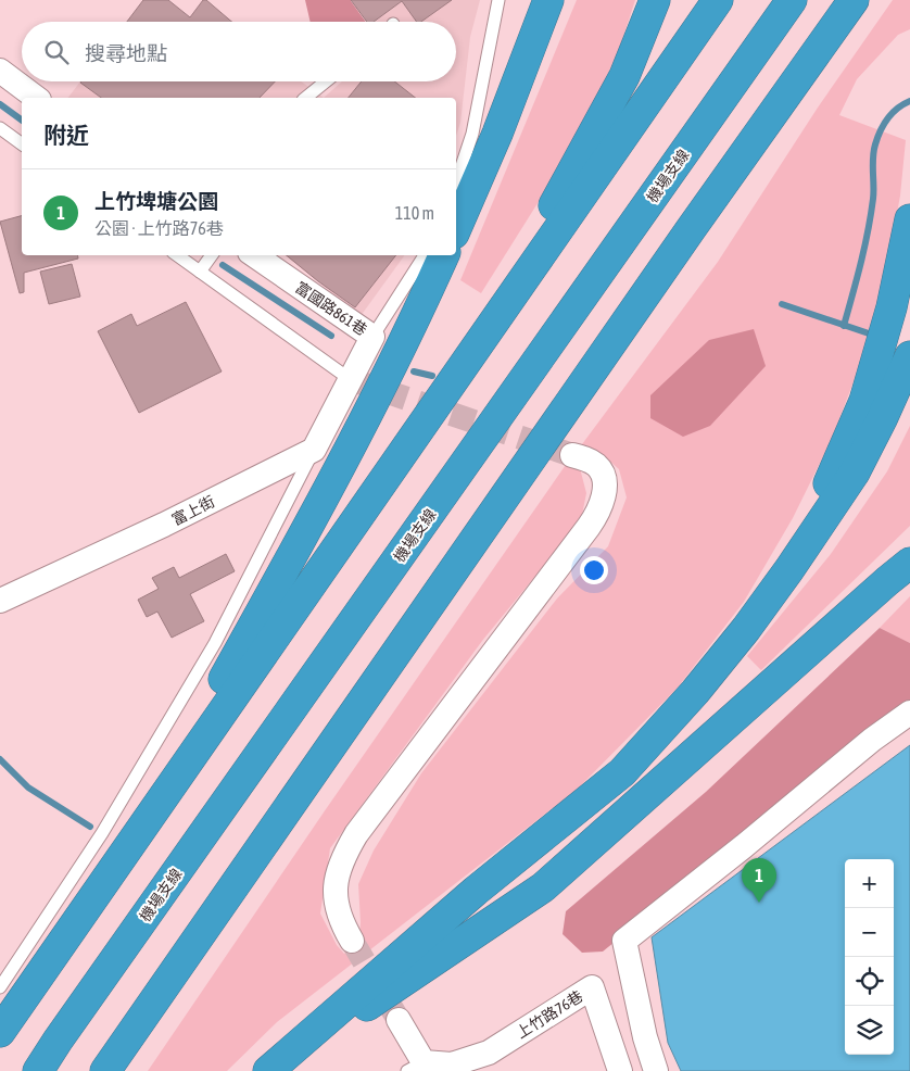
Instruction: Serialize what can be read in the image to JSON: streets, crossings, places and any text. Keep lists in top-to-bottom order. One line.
{"streets":{"highway":["機場支線"],"street":["富國路861巷","富上街","上竹路76巷"]},"page":{"search":"搜尋地點","heading":"附近","list":[{"mark":"1","name":"上竹埤塘公園","note":"公園 · 上竹路76巷","value":"110 m"}],"pins":"1","map_buttons":["+","−"]}}
